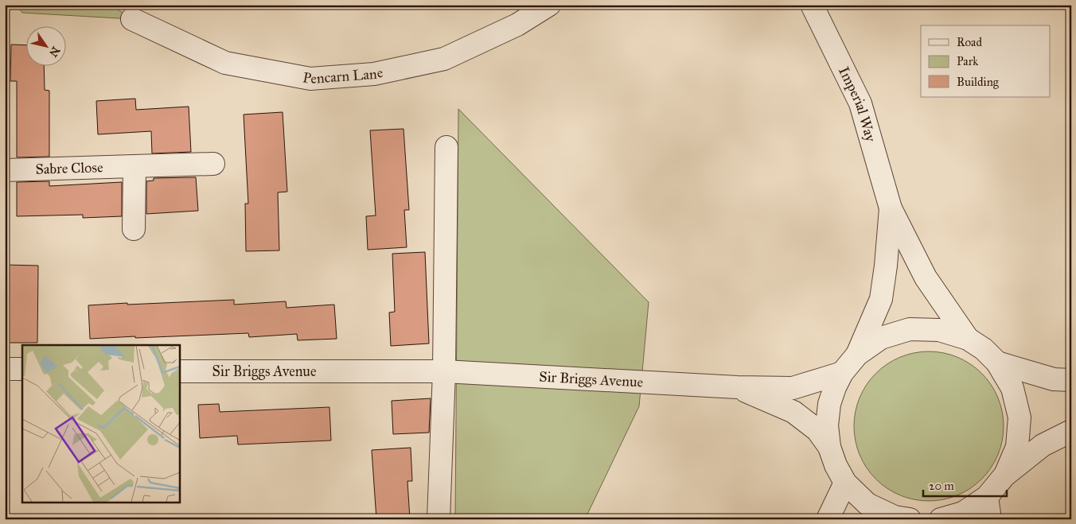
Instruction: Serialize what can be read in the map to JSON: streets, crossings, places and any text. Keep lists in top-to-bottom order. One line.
{"streets":{"street":["Pencarn Lane","Imperial Way","Sabre Close","Sir Briggs Avenue"]},"legend":["Road","Park","Building"],"scale_bar":"20 m","north":"bottom right"}
